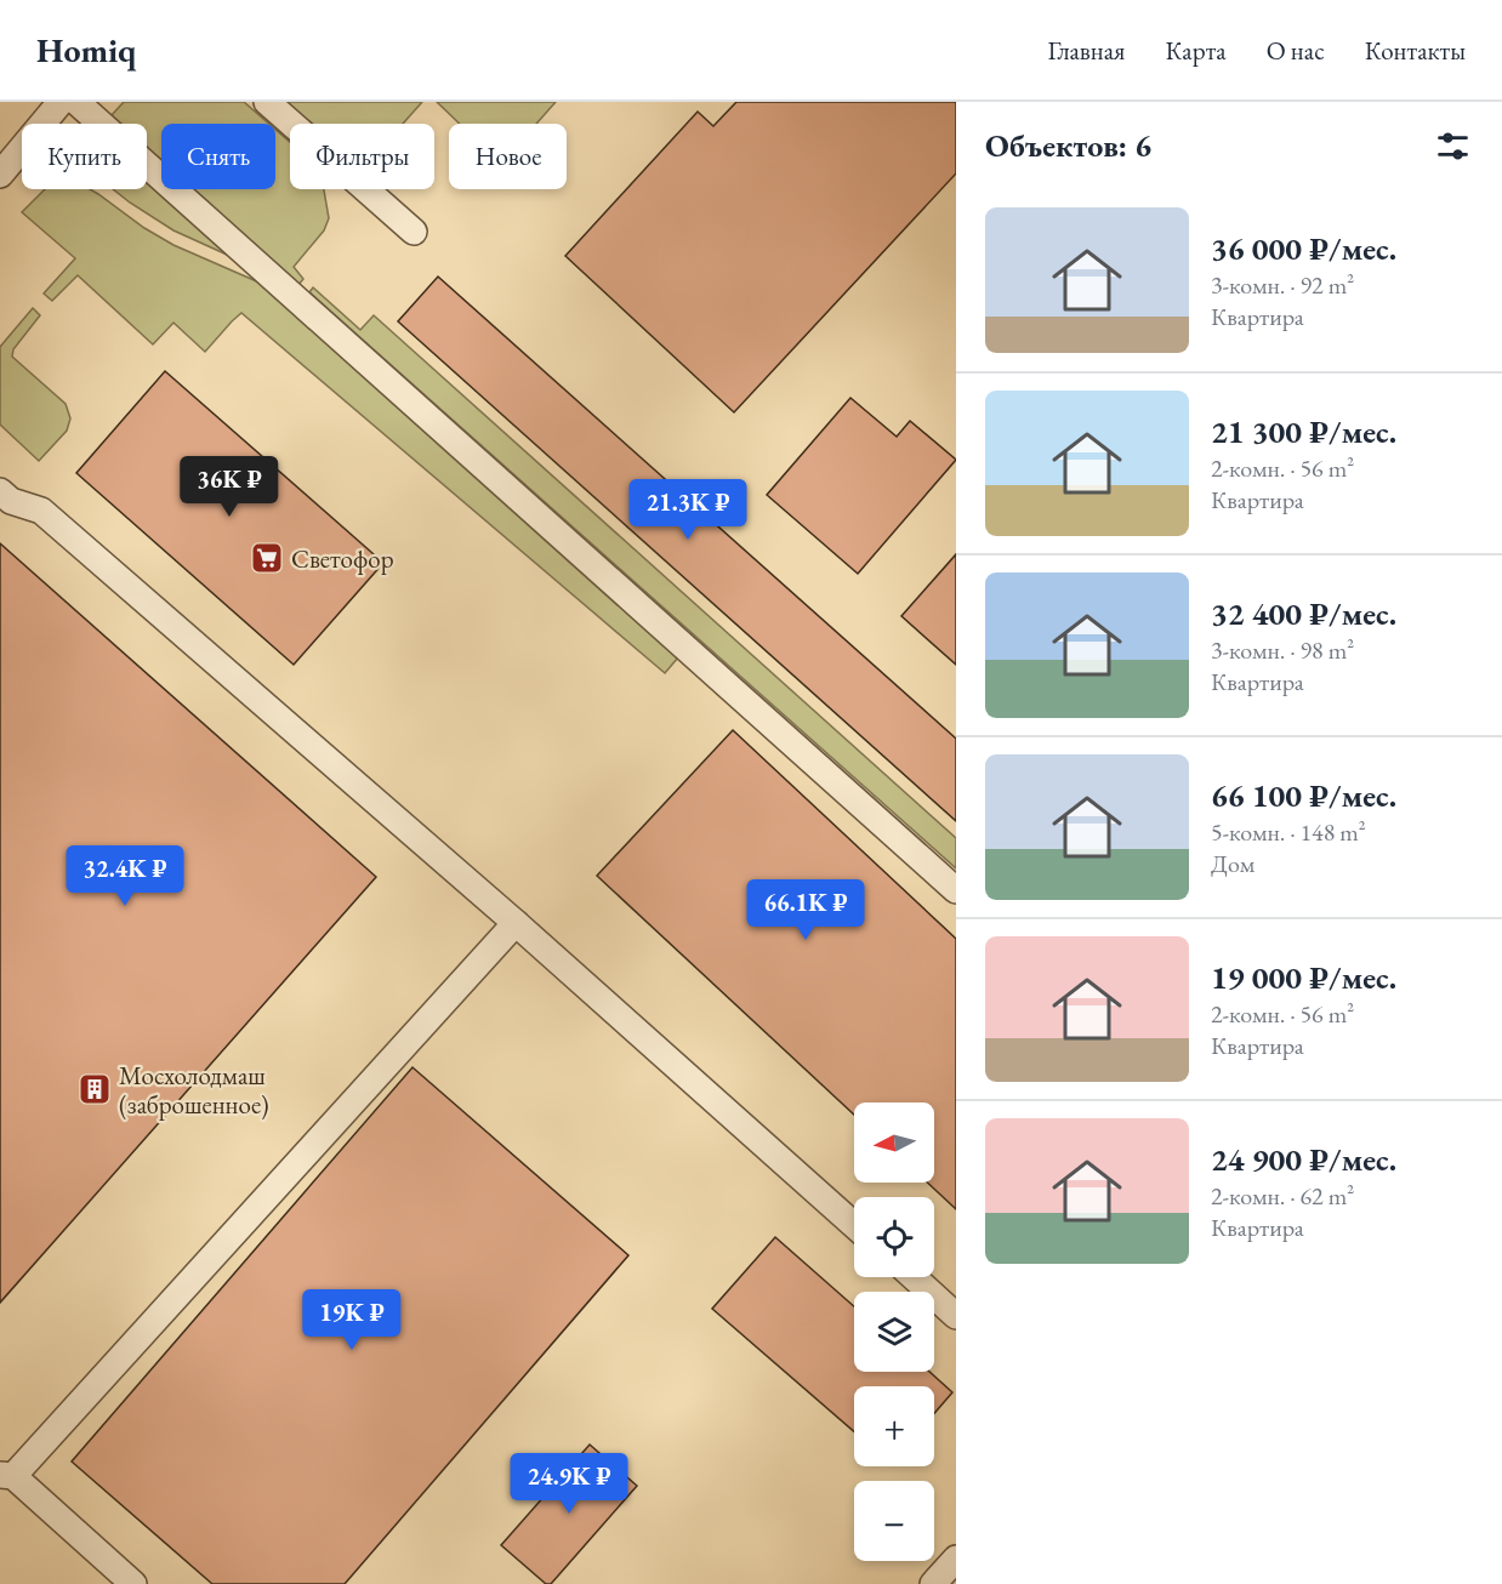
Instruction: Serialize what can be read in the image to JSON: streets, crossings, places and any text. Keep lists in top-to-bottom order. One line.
{"places":{"supermarket":["Светофор"],"building":["Мосхолодмаш (заброшенное)"]},"north":"left","page":{"header":"Homiq","nav":["Главная","Карта","О нас","Контакты"],"heading":"Объектов: 6","chip":["Купить","Снять","Фильтры","Новое"],"list":[{"name":"36 000 ₽/мес.","note":"3-комн. · 92 m² · Квартира"},{"name":"21 300 ₽/мес.","note":"2-комн. · 56 m² · Квартира"},{"name":"32 400 ₽/мес.","note":"3-комн. · 98 m² · Квартира"},{"name":"66 100 ₽/мес.","note":"5-комн. · 148 m² · Дом"},{"name":"19 000 ₽/мес.","note":"2-комн. · 56 m² · Квартира"},{"name":"24 900 ₽/мес.","note":"2-комн. · 62 m² · Квартира"}],"price":["36K ₽","21.3K ₽","32.4K ₽","66.1K ₽","19K ₽","24.9K ₽"],"map_buttons":["+","−"]}}
